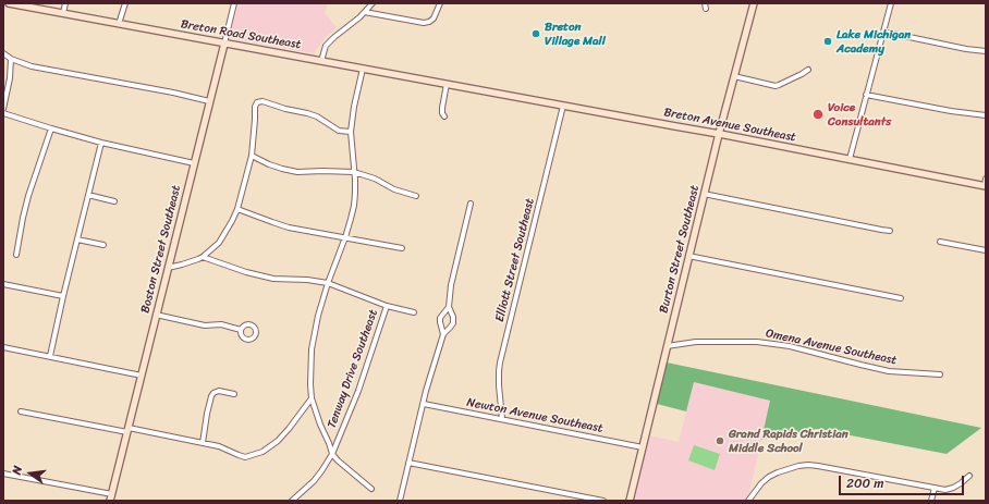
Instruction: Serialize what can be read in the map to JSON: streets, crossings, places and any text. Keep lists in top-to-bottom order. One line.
{"streets":{"main road":["Breton Road Southeast","Breton Avenue Southeast","Boston Street Southeast","Burton Street Southeast"],"street":["Elliott Street Southeast","Omena Avenue Southeast","Tenway Drive Southeast","Newton Avenue Southeast"]},"crossings":[["Breton Road Southeast","Breton Avenue Southeast"],["Breton Road Southeast","Boston Street Southeast"],["Breton Avenue Southeast","Burton Street Southeast"],["Breton Avenue Southeast","Elliott Street Southeast"],["Burton Street Southeast","Omena Avenue Southeast"],["Burton Street Southeast","Newton Avenue Southeast"],["Elliott Street Southeast","Newton Avenue Southeast"]],"places":["Breton Village Mall","Lake Michigan Academy","Voice Consultants","Grand Rapids Christian Middle School"],"scale_bar":"200 m","north":"left"}
